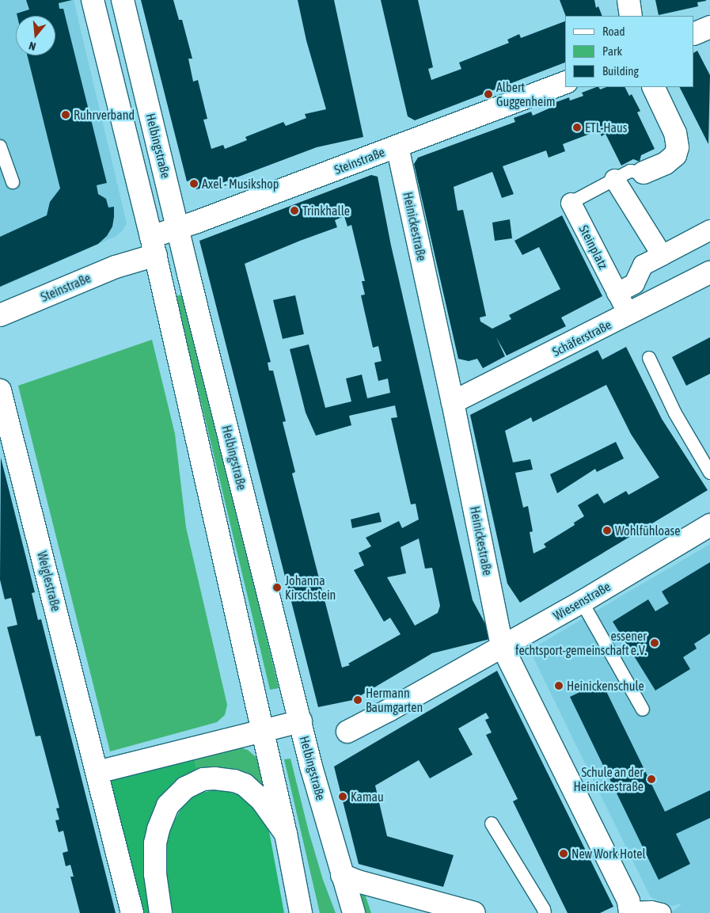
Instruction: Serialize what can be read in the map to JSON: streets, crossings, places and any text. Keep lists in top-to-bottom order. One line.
{"streets":{"main road":["Helbingstraße","Steinstraße","Heinickestraße","Schäferstraße","Weiglestraße","Wiesenstraße"],"street":["Steinplatz"]},"crossings":[["Helbingstraße","Steinstraße"],["Steinstraße","Heinickestraße"],["Heinickestraße","Schäferstraße"],["Heinickestraße","Wiesenstraße"],["Steinplatz","Schäferstraße"]],"places":["Albert Guggenheim","Ruhrverband","ETL-Haus","Axel - Musikshop","Trinkhalle","Wohlfühloase","Johanna Kirschstein","essener fechtsport-gemeinschaft e.V.","Heinickenschule","Hermann Baumgarten","Schule an der Heinickestraße","Kamau","New Work Hotel"],"legend":["Road","Park","Building"],"north":"bottom"}
